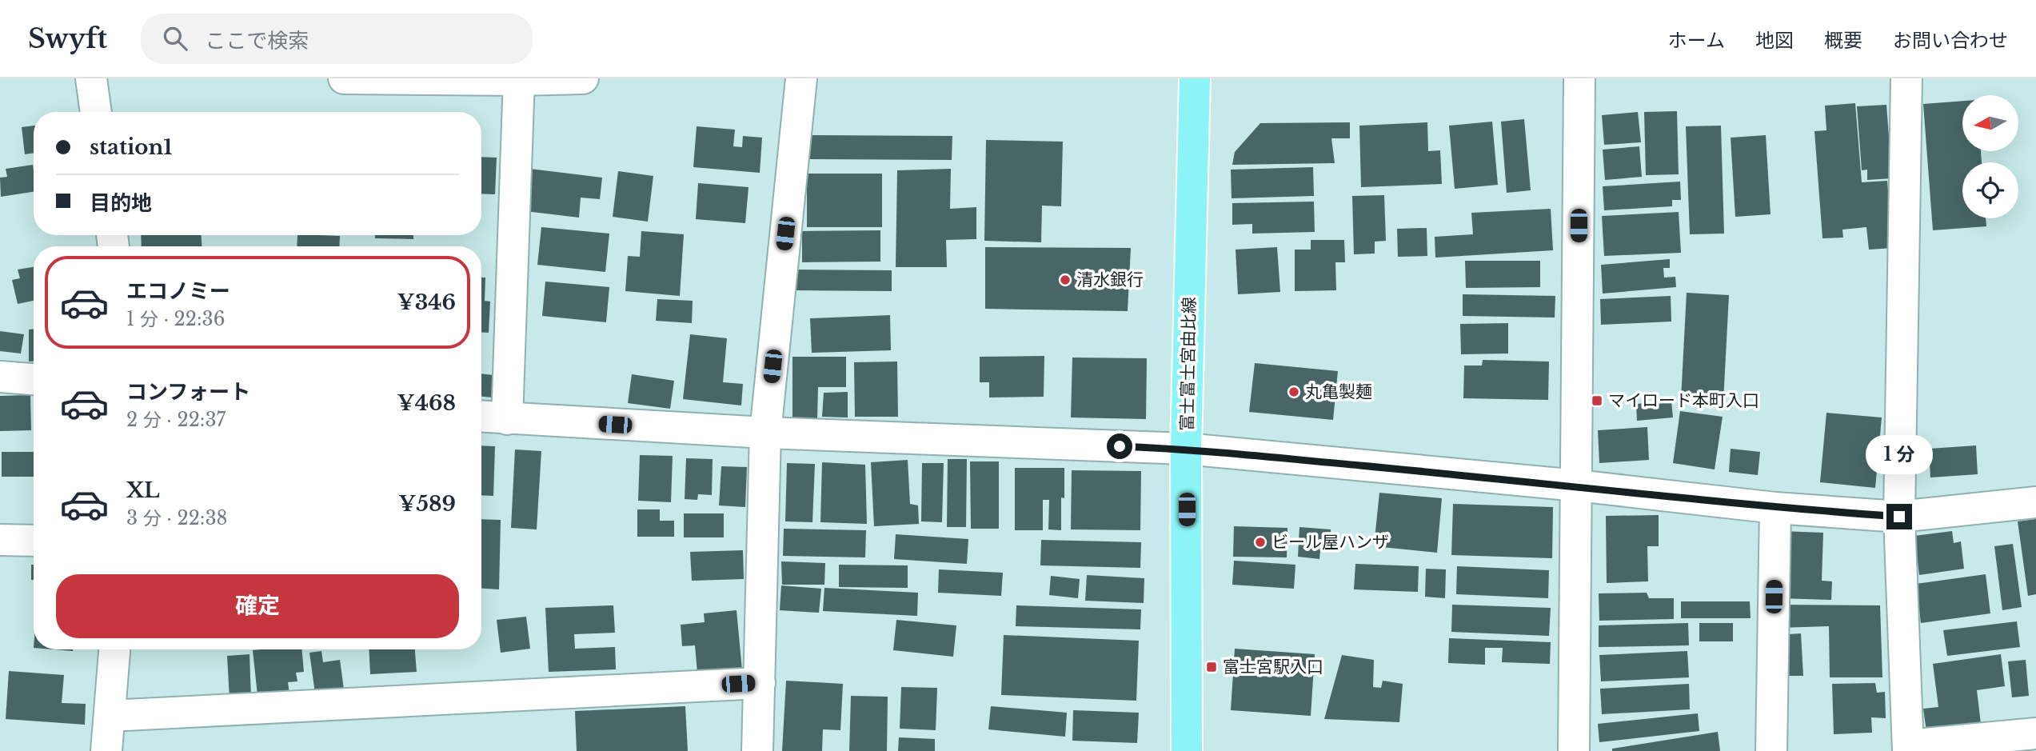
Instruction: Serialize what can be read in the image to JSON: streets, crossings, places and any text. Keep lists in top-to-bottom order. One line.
{"streets":{"main road":["富士富士宮由比線"]},"places":{"other":["清水銀行","丸亀製麺","ビール屋ハンザ"],"transit":["マイロード本町入口","富士宮駅入口"]},"north":"left","page":{"header":"Swyft","search":"ここで検索","nav":["ホーム","地図","概要","お問い合わせ"],"banner":["station1","目的地"],"list":[{"name":"エコノミー","note":"1 分 · 22:36","value":"¥346"},{"name":"コンフォート","note":"2 分 · 22:37","value":"¥468"},{"name":"XL","note":"3 分 · 22:38","value":"¥589"}],"bubble":"1 分","buttons":"確定"}}
